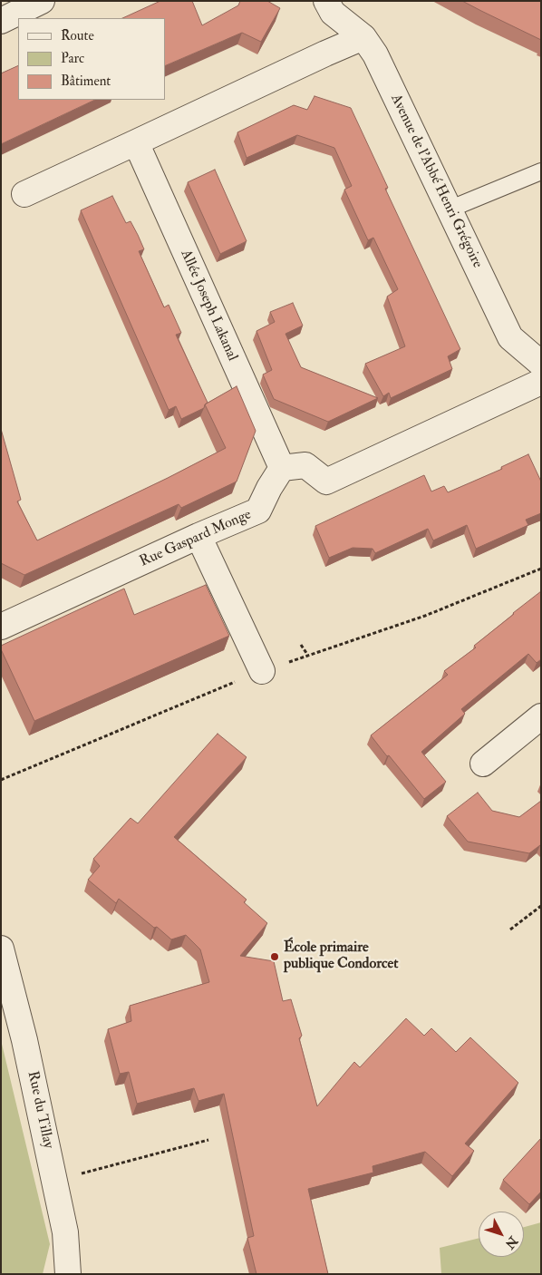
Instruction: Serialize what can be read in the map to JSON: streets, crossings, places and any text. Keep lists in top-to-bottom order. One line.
{"streets":{"street":["Avenue de l'Abbé Henri Grégoire","Allée Joseph Lakanal","Rue Gaspard Monge","Rue du Tillay"]},"crossings":[["Allée Joseph Lakanal","Rue Gaspard Monge"]],"places":["École primaire publique Condorcet"],"legend":["Route","Parc","Bâtiment"],"north":"bottom right"}
